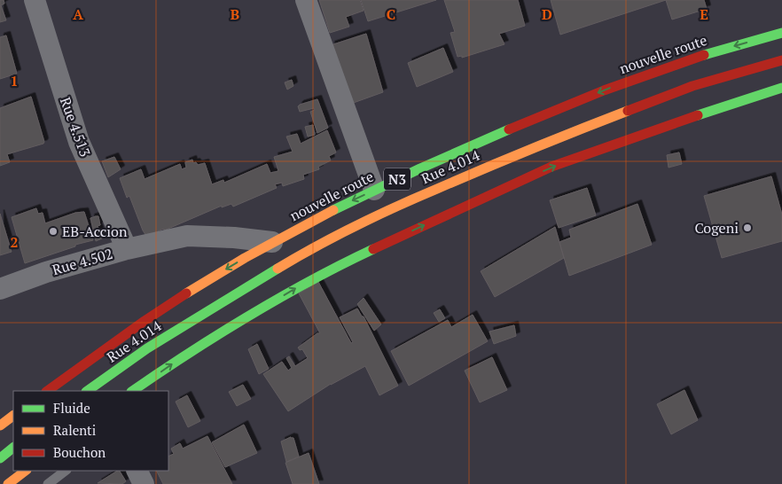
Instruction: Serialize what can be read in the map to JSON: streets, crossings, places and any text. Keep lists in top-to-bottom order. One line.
{"streets":{"highway":["nouvelle route","Rue 4.014","N3"],"street":["Rue 4.513","Rue 4.502"]},"crossings":[["nouvelle route","Rue 4.502"],["Rue 4.513","Rue 4.502"]],"places":["Cogeni","EB-Accion"],"legend":["Fluide","Ralenti","Bouchon"],"grid":{"columns":["A","B","C","D","E"],"rows":["1","2"]}}
